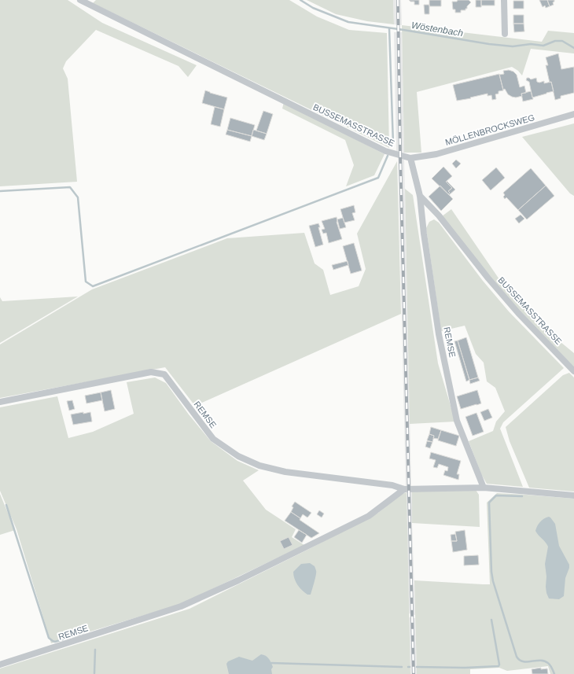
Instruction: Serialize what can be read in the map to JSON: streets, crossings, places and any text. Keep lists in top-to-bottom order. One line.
{"streets":{"street":["BUSSEMASSTRASSE","MÖLLENBROCKSWEG","REMSE"]},"crossings":[["BUSSEMASSTRASSE","MÖLLENBROCKSWEG"],["BUSSEMASSTRASSE","REMSE"]],"water":["Wöstenbach"]}
